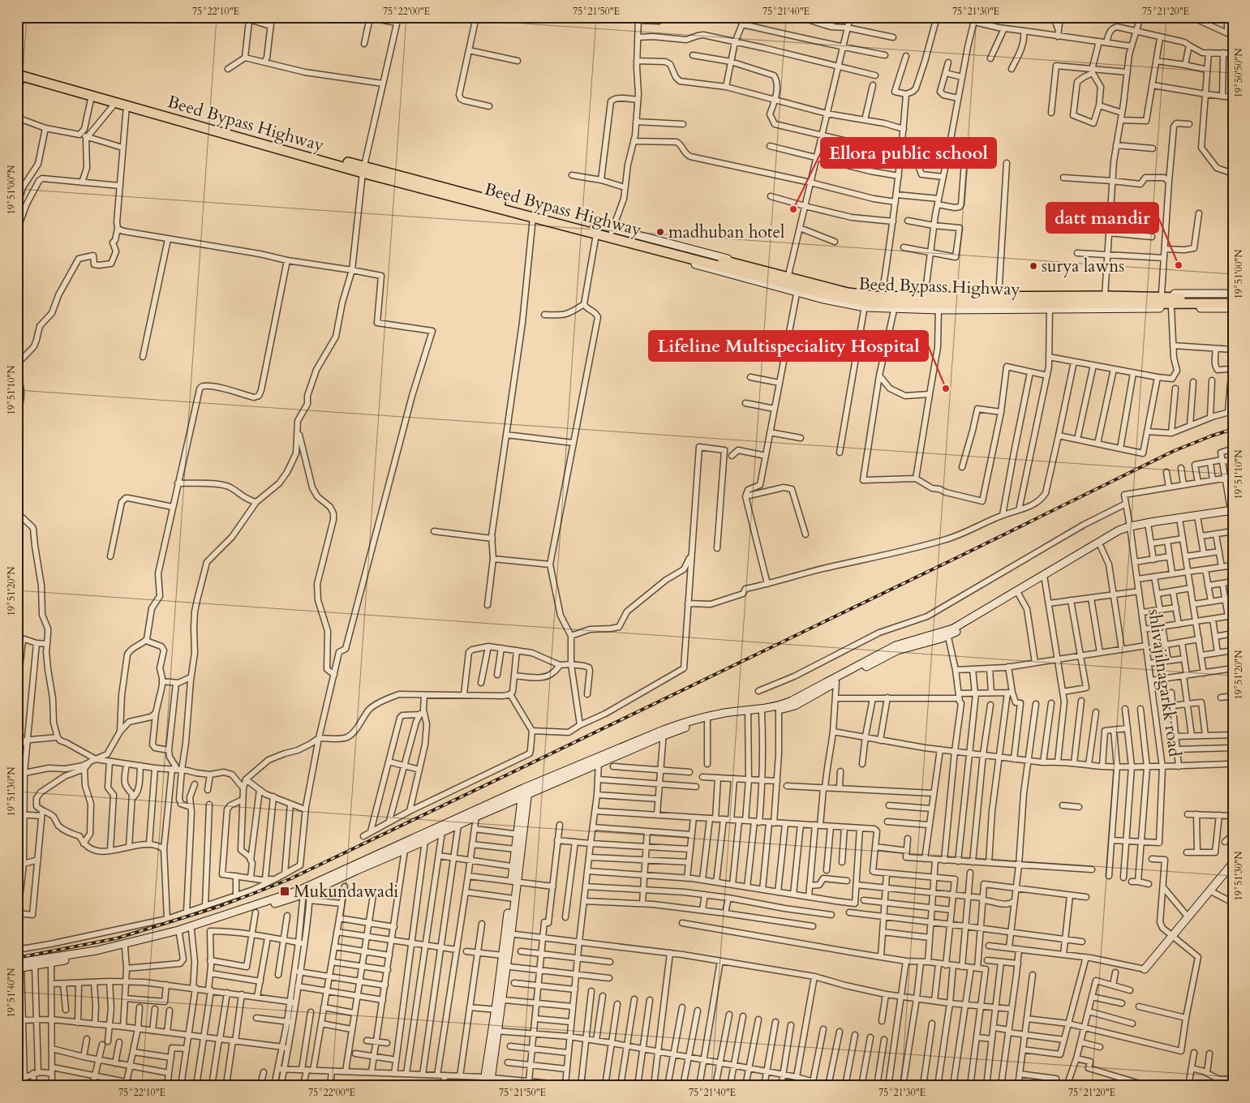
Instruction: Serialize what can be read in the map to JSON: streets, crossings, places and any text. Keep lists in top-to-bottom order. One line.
{"streets":{"highway":["Beed Bypass Highway"],"street":["shlivajilnagarkk road"]},"places":{"other":["Ellora public school","madhuban hotel","datt mandir","surya lawns","Lifeline Multispeciality Hospital"],"transit":["Mukundawadi"]},"coordinates":["75°22'10\"E","75°22'00\"E","75°21'50\"E","75°21'40\"E","75°21'30\"E","75°21'20\"E","19°50'50\"N","19°51'00\"N","19°51'10\"N","19°51'20\"N","19°51'30\"N","19°51'40\"N"]}
